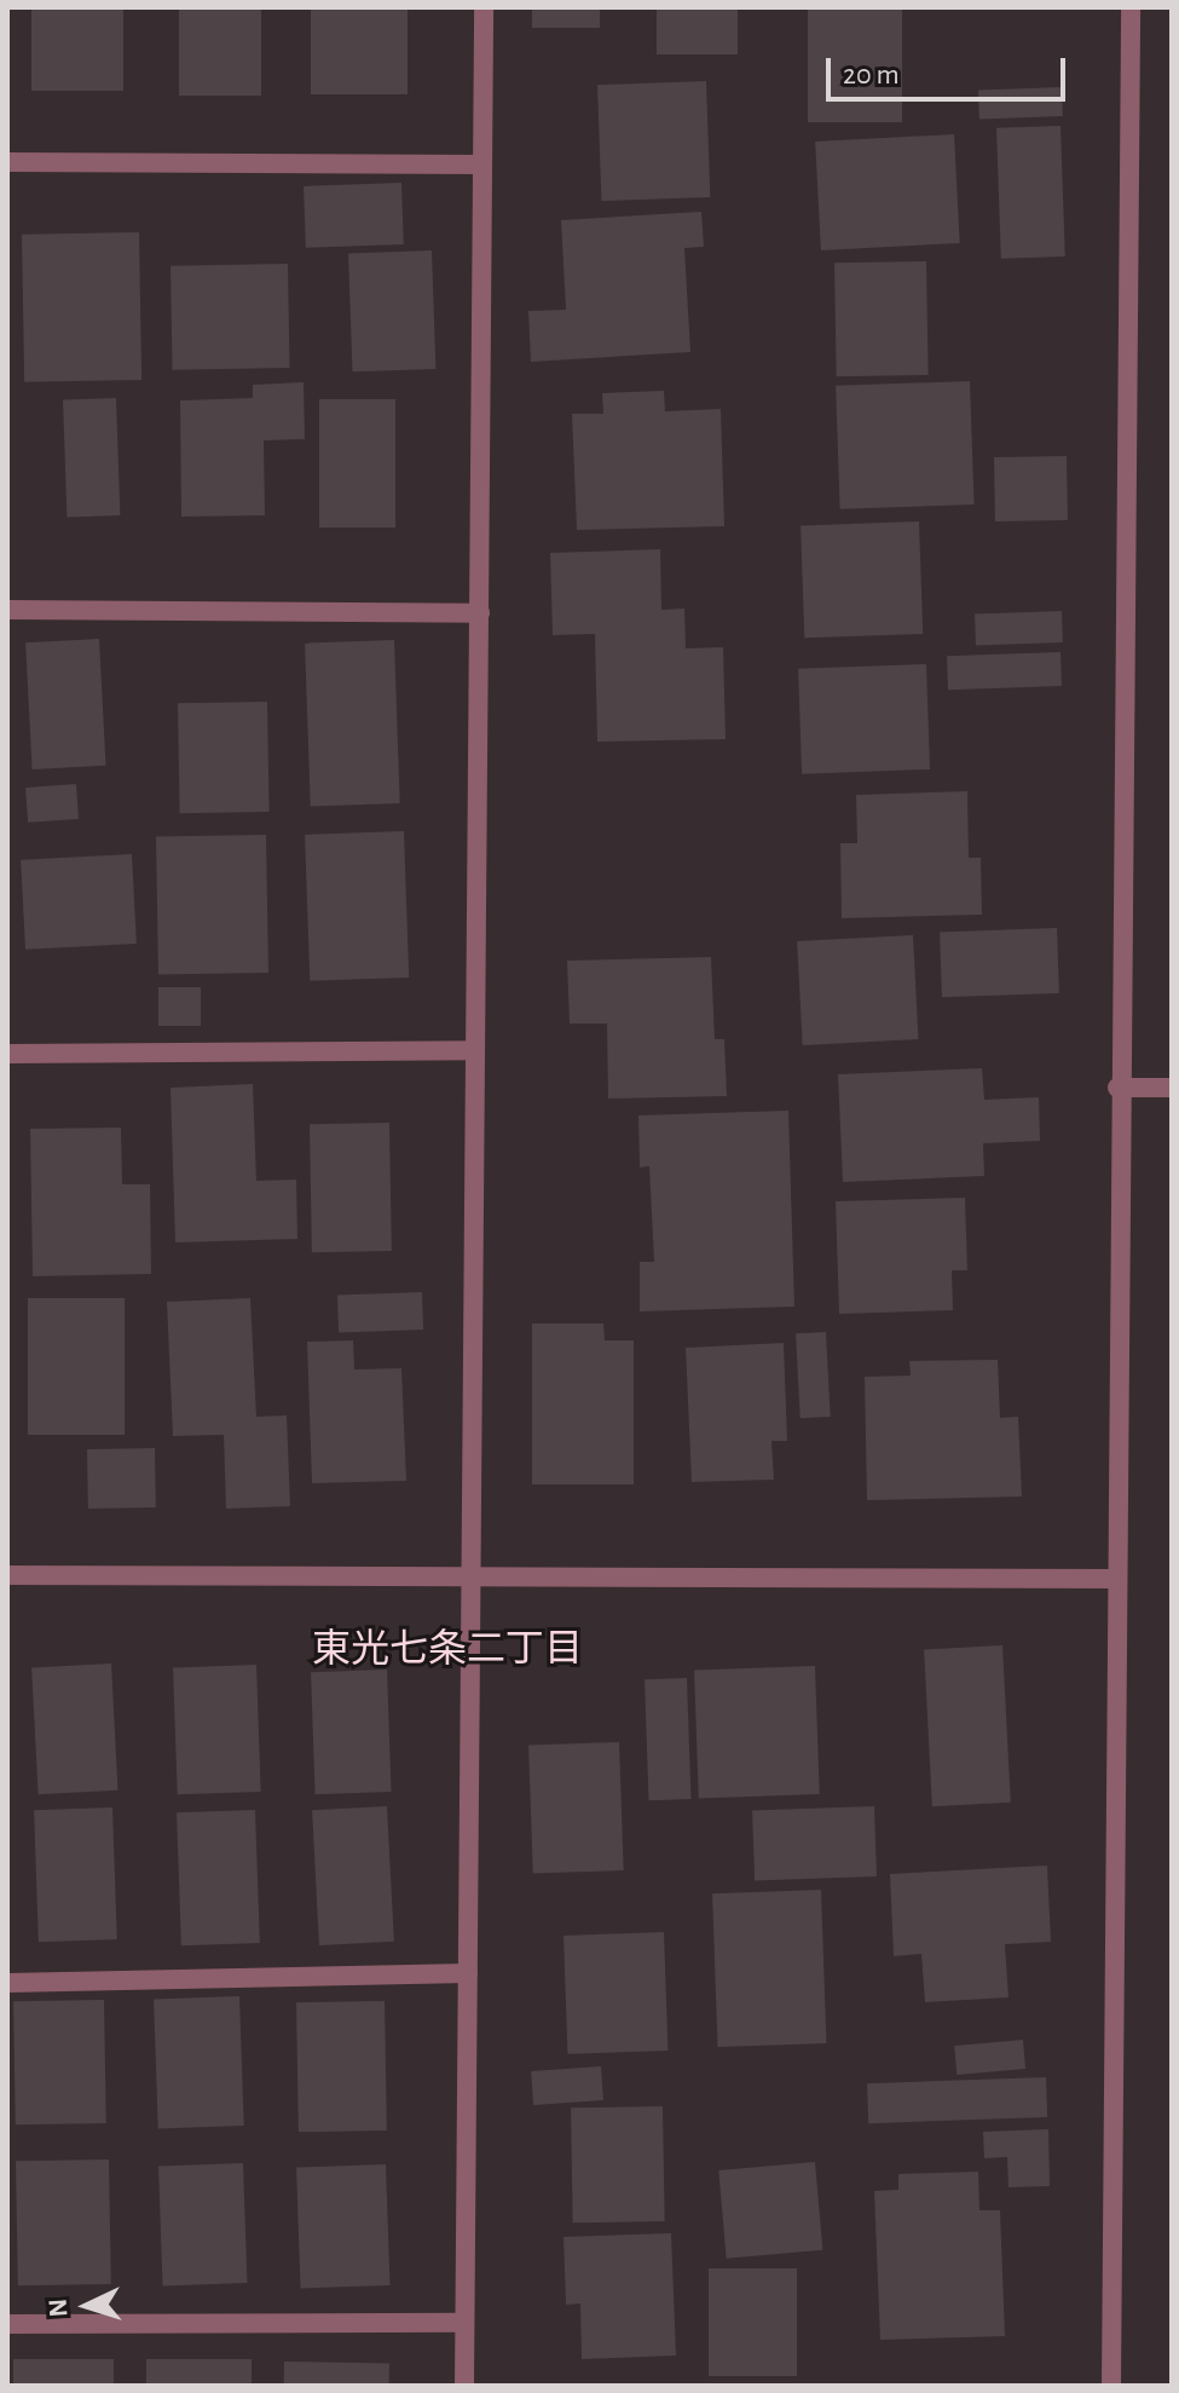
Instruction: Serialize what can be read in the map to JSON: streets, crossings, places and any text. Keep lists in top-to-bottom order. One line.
{"districts":["東光七条二丁目"],"scale_bar":"20 m","north":"left"}
